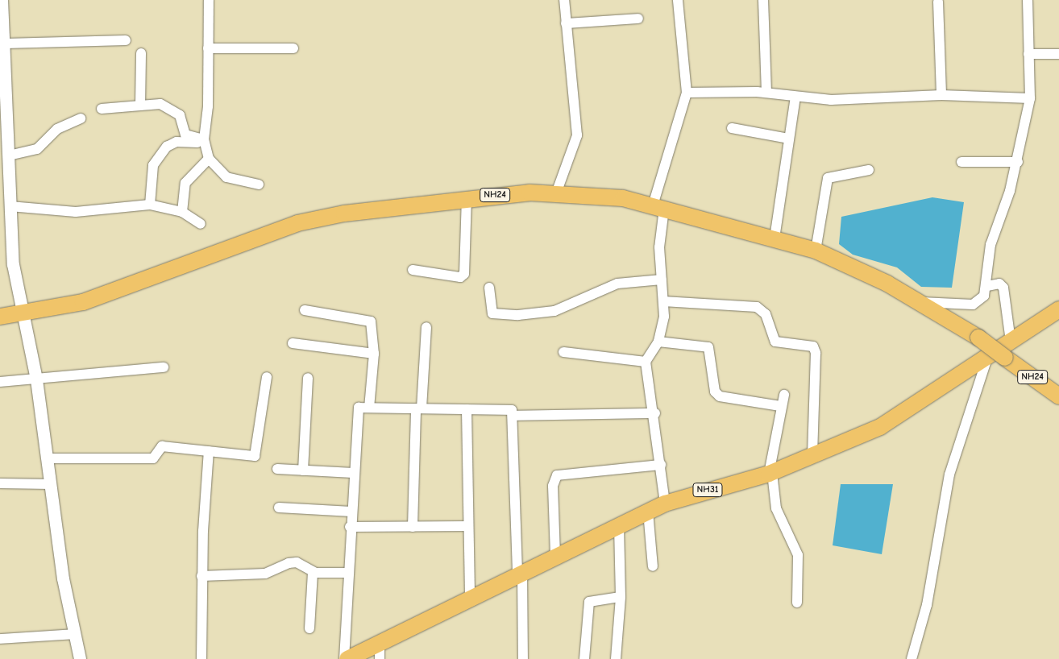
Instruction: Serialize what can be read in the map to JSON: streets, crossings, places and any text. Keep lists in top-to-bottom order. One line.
{"streets":{"highway":["NH24","NH31"]}}
